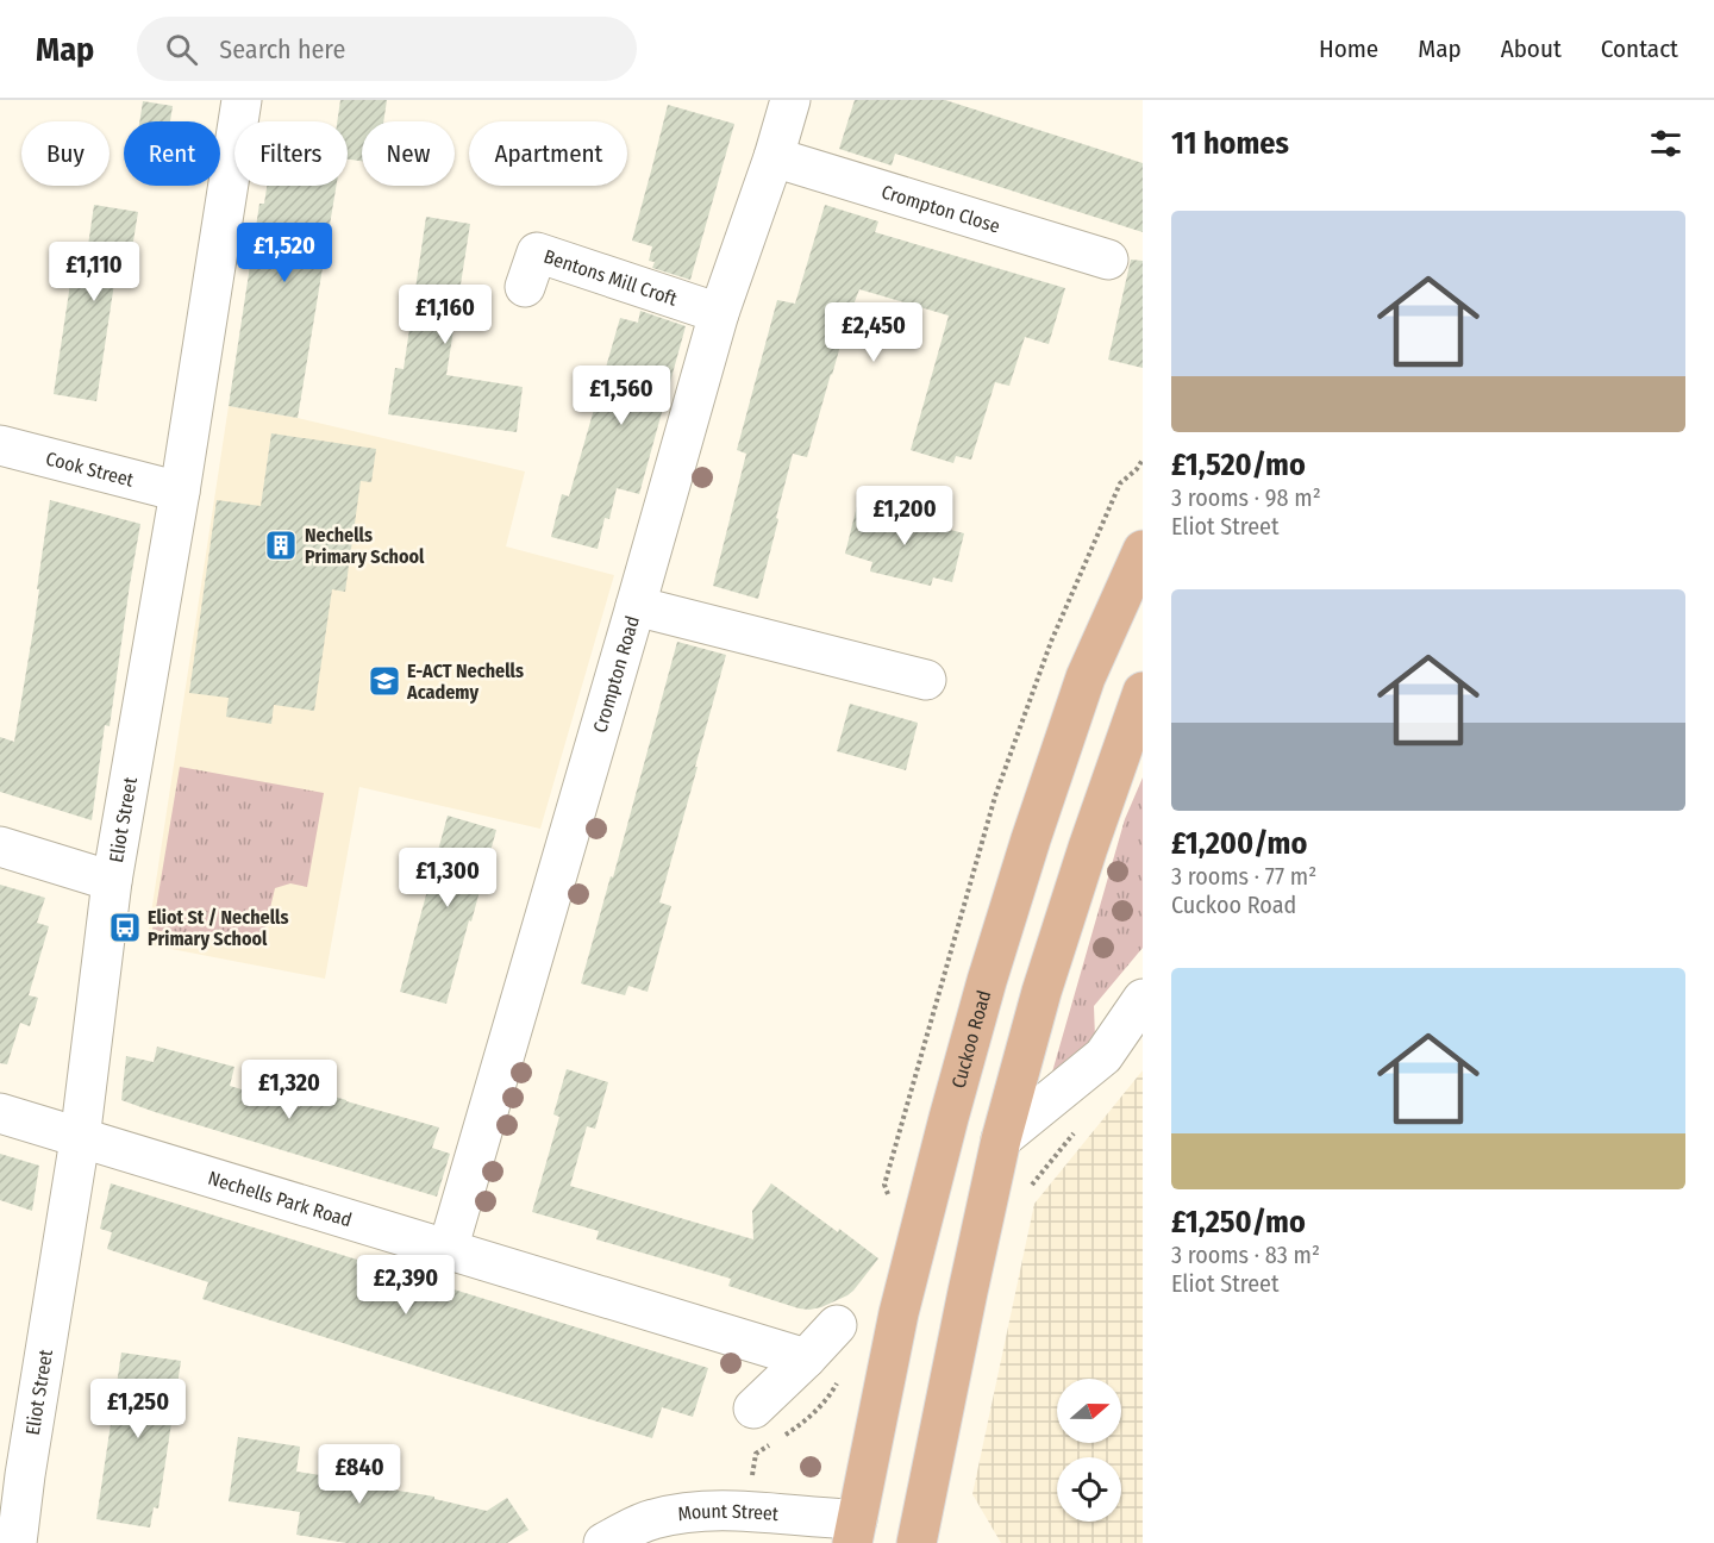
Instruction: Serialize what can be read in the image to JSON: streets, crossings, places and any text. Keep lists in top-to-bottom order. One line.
{"streets":{"main road":["Cuckoo Road"],"street":["Crompton Close","Bentons Mill Croft","Cook Street","Crompton Road","Eliot Street","Nechells Park Road","Mount Street"]},"crossings":[["Crompton Close","Crompton Road"],["Bentons Mill Croft","Crompton Road"],["Cook Street","Eliot Street"],["Crompton Road","Nechells Park Road"],["Eliot Street","Nechells Park Road"],["Cuckoo Road","Mount Street"]],"places":{"building":["Nechells Primary School"],"school or university":["E-ACT Nechells Academy"],"bus stop":["Eliot St / Nechells Primary School"]},"north":"right","page":{"header":"Map","search":"Search here","nav":["Home","Map","About","Contact"],"heading":"11 homes","chip":["Buy","Rent","Filters","New","Apartment"],"list":[{"name":"£1,520/mo","note":"3 rooms · 98 m² · Eliot Street"},{"name":"£1,200/mo","note":"3 rooms · 77 m² · Cuckoo Road"},{"name":"£1,250/mo","note":"3 rooms · 83 m² · Eliot Street"}],"price":["£1,520","£1,110","£1,160","£2,450","£1,560","£1,200","£1,300","£1,320","£2,390","£1,250","£840"]}}
